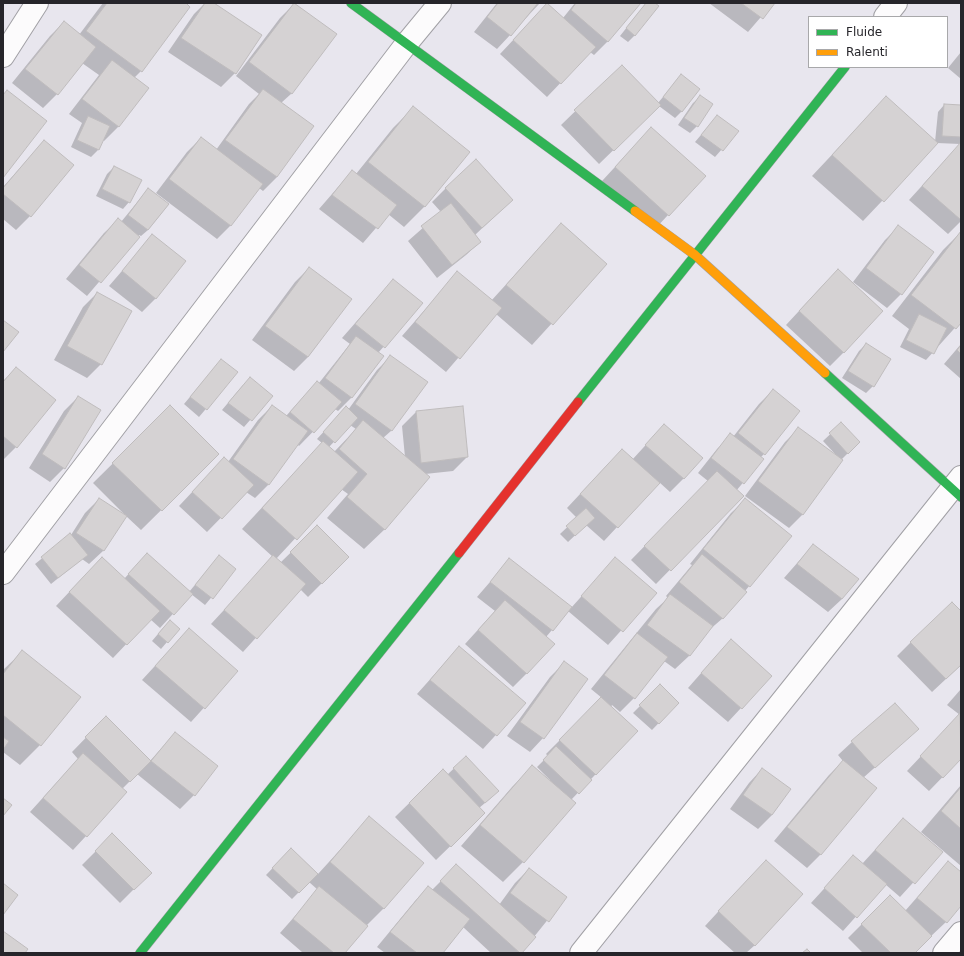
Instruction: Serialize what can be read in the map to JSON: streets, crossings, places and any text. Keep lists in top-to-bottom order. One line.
{"legend":["Fluide","Ralenti"]}
